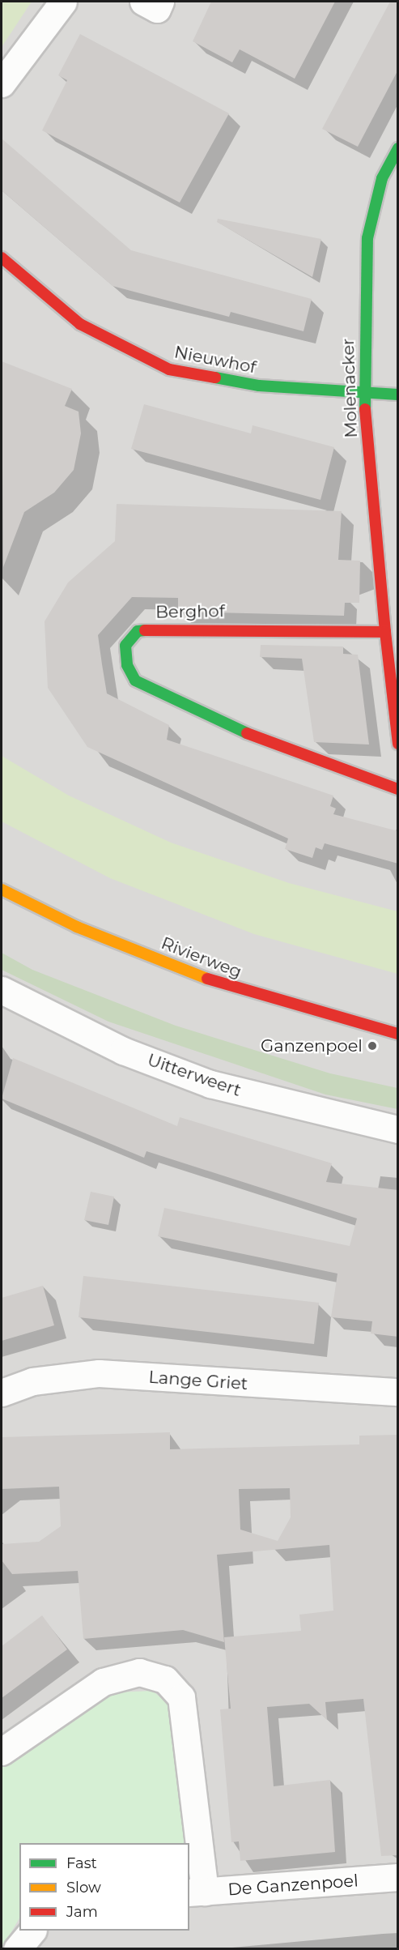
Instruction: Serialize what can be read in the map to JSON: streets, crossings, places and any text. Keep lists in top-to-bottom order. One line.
{"streets":{"street":["Nieuwhof","Molenacker","Berghof","Rivierweg","Uitterweert","Lange Griet","De Ganzenpoel"]},"crossings":[["Nieuwhof","Molenacker"],["Molenacker","Berghof"]],"places":["Ganzenpoel"],"legend":["Fast","Slow","Jam"]}
